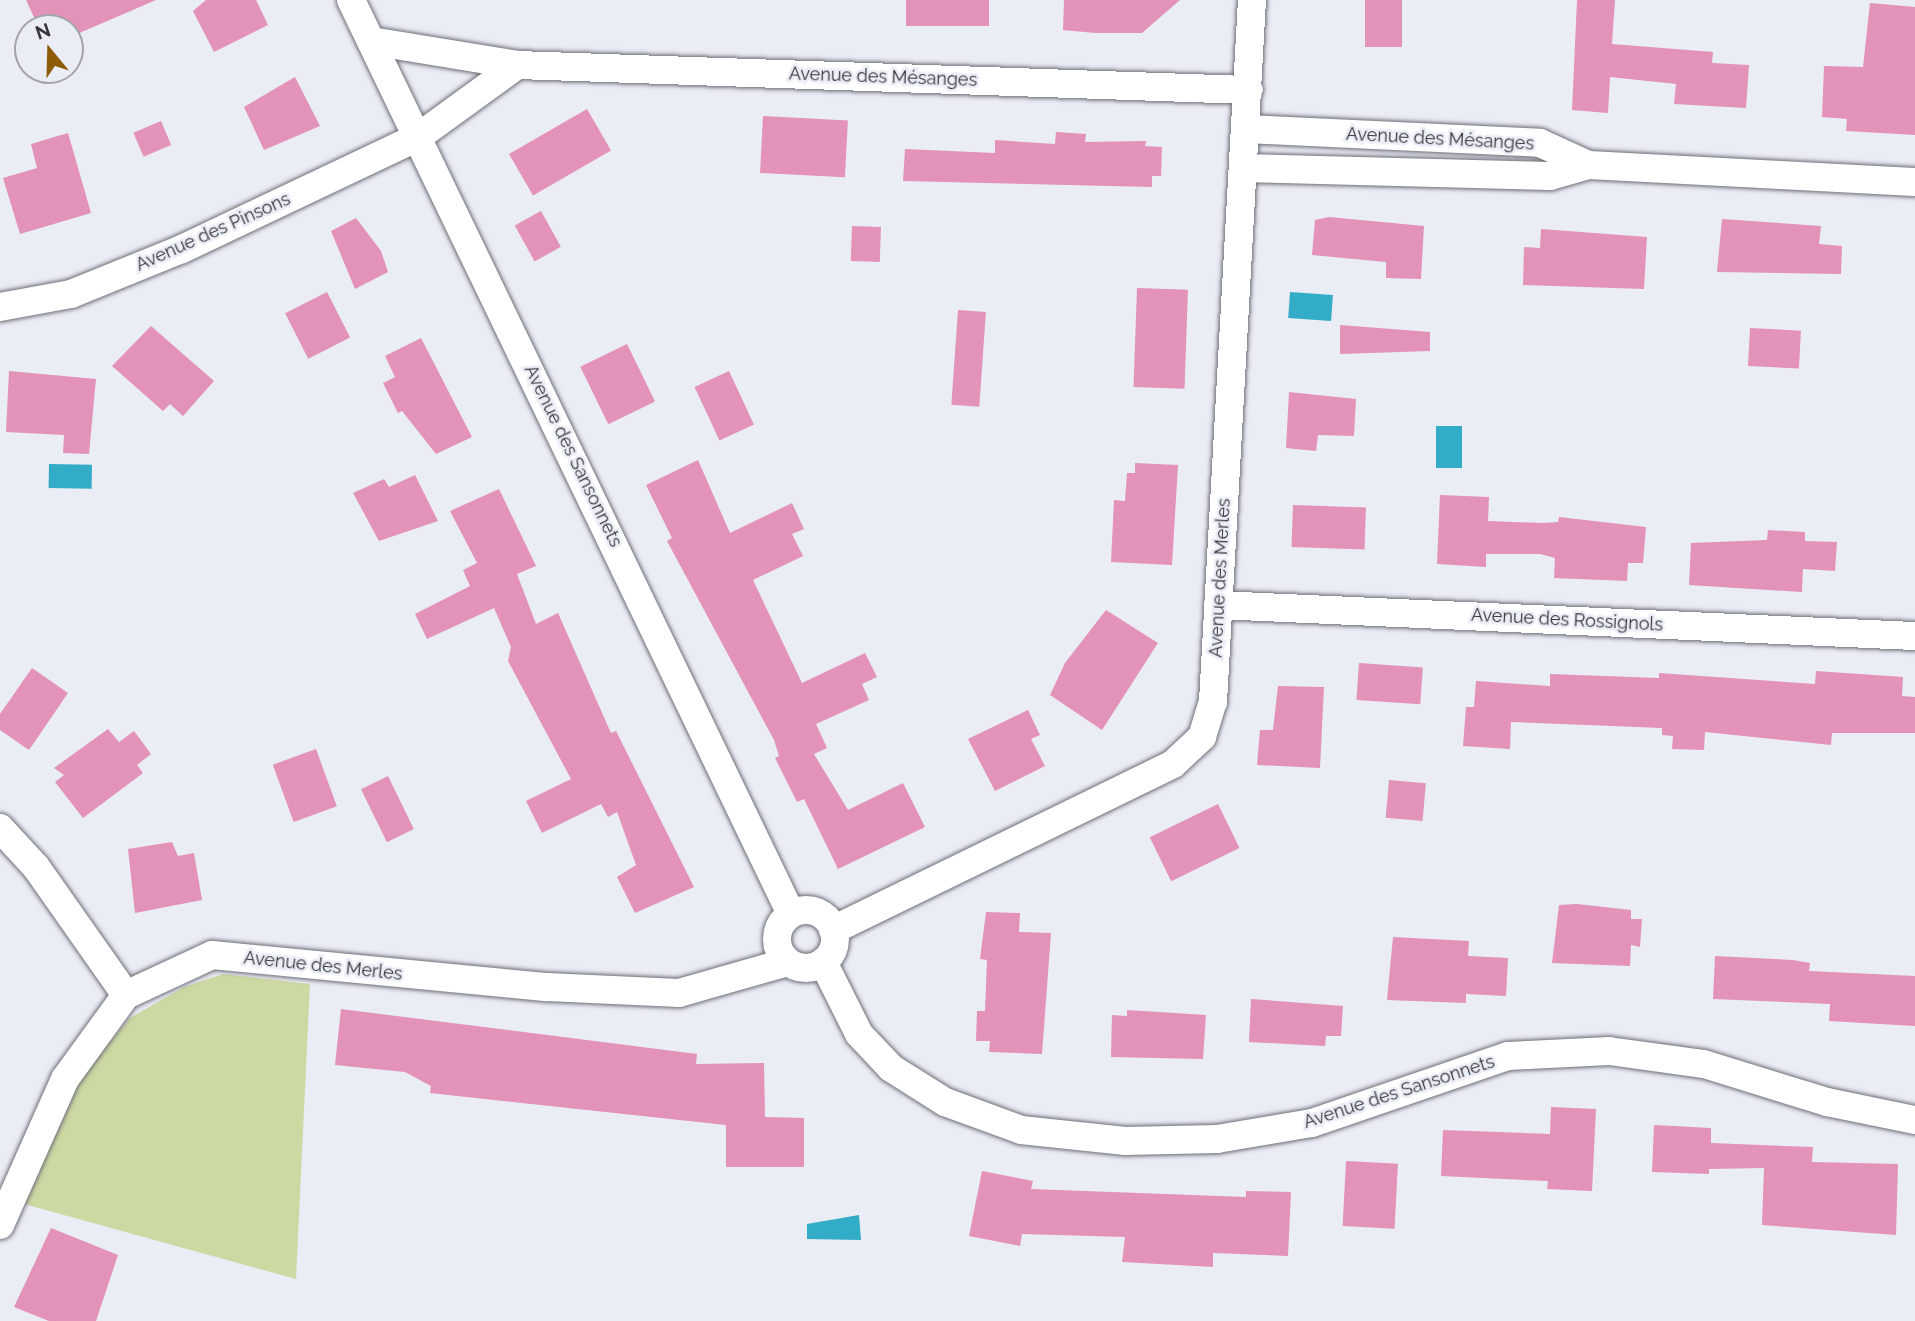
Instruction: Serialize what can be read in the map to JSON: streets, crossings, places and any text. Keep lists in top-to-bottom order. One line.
{"streets":{"street":["Avenue des Mésanges","Avenue des Pinsons","Avenue des Sansonnets","Avenue des Merles","Avenue des Rossignols"]},"crossings":[["Avenue des Mésanges","Avenue des Sansonnets"],["Avenue des Mésanges","Avenue des Merles"],["Avenue des Pinsons","Avenue des Sansonnets"],["Avenue des Sansonnets","Avenue des Merles"],["Avenue des Merles","Avenue des Rossignols"]],"north":"top"}
